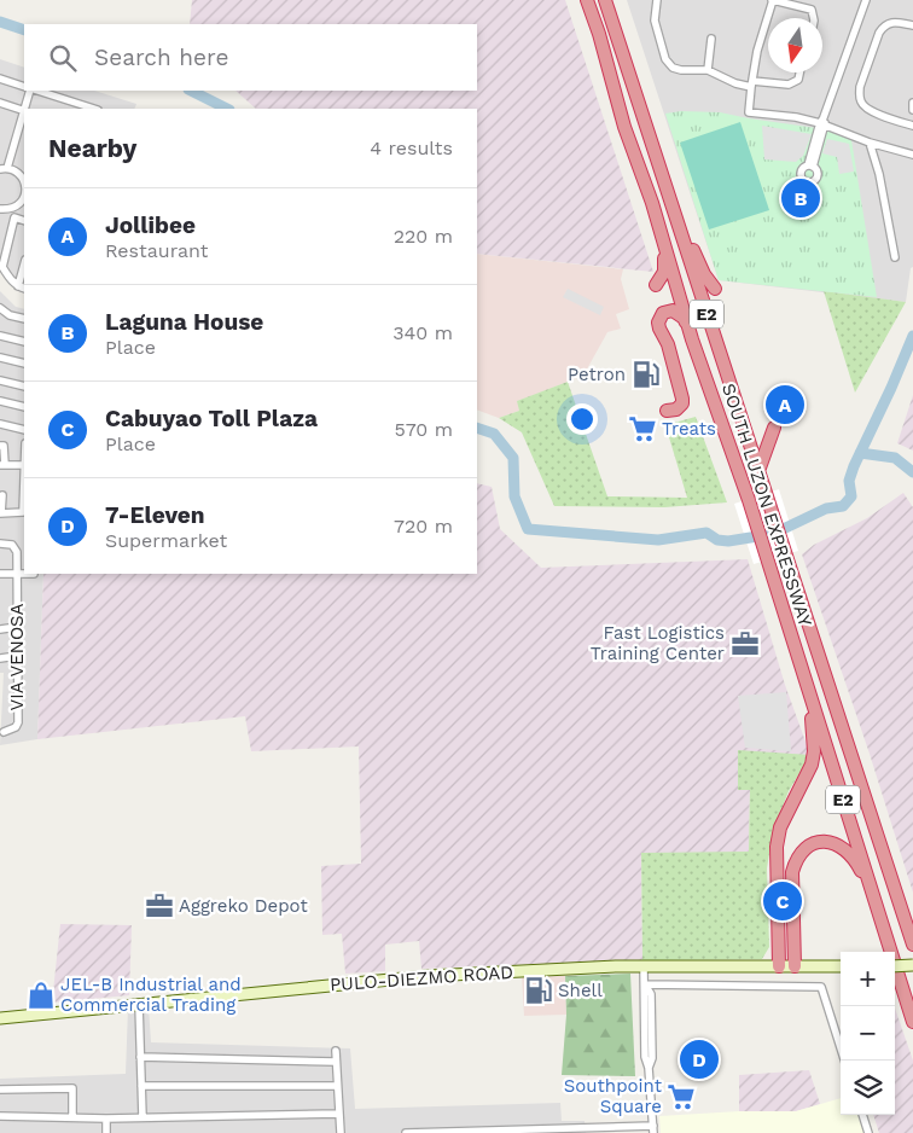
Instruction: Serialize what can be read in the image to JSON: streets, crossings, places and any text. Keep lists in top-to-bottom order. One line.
{"streets":{"highway":["E2","SOUTH LUZON EXPRESSWAY"],"main road":["PULO-DIEZMO ROAD"],"street":["VIA VENOSA"]},"places":{"fuel station":["Petron","Shell"],"supermarket":["Treats","Southpoint Square"],"office":["Fast Logistics Training Center","Aggreko Depot"],"shop":["JEL-B Industrial and Commercial Trading"]},"north":"bottom","page":{"search":"Search here","heading":["Nearby","4 results"],"pins":["B","A","C","D"],"list":[{"mark":"A","name":"Jollibee","note":"Restaurant","value":"220 m"},{"mark":"B","name":"Laguna House","note":"Place","value":"340 m"},{"mark":"C","name":"Cabuyao Toll Plaza","note":"Place","value":"570 m"},{"mark":"D","name":"7-Eleven","note":"Supermarket","value":"720 m"}],"map_buttons":["+","−"]}}
